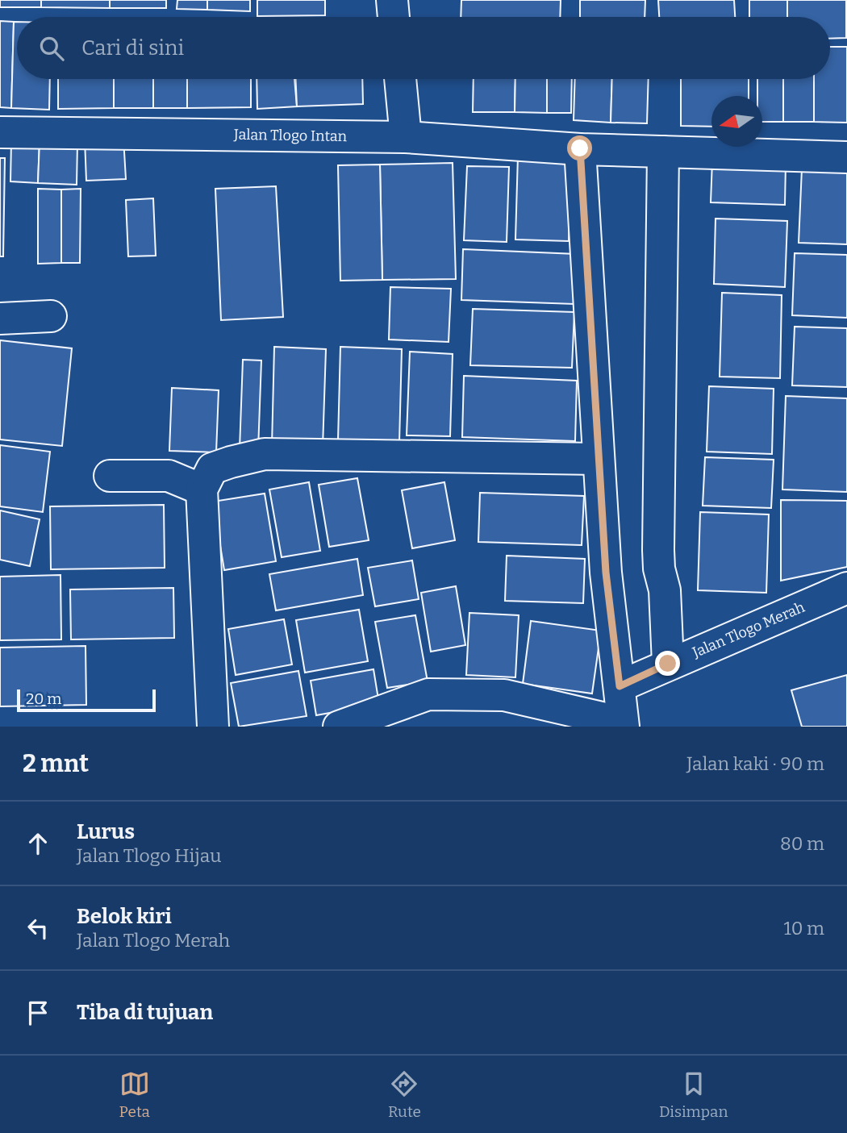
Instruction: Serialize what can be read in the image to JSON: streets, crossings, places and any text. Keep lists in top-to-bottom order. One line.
{"streets":{"street":["Jalan Tlogo Intan","Jalan Tlogo Merah"]},"scale_bar":"20 m","north":"left","page":{"search":"Cari di sini","scale":"20 m","heading":["2 mnt","Jalan kaki · 90 m"],"list":[["Lurus","Jalan Tlogo Hijau","80 m"],["Belok kiri","Jalan Tlogo Merah","10 m"],"Tiba di tujuan"],"nav":["Peta","Rute","Disimpan"]}}
